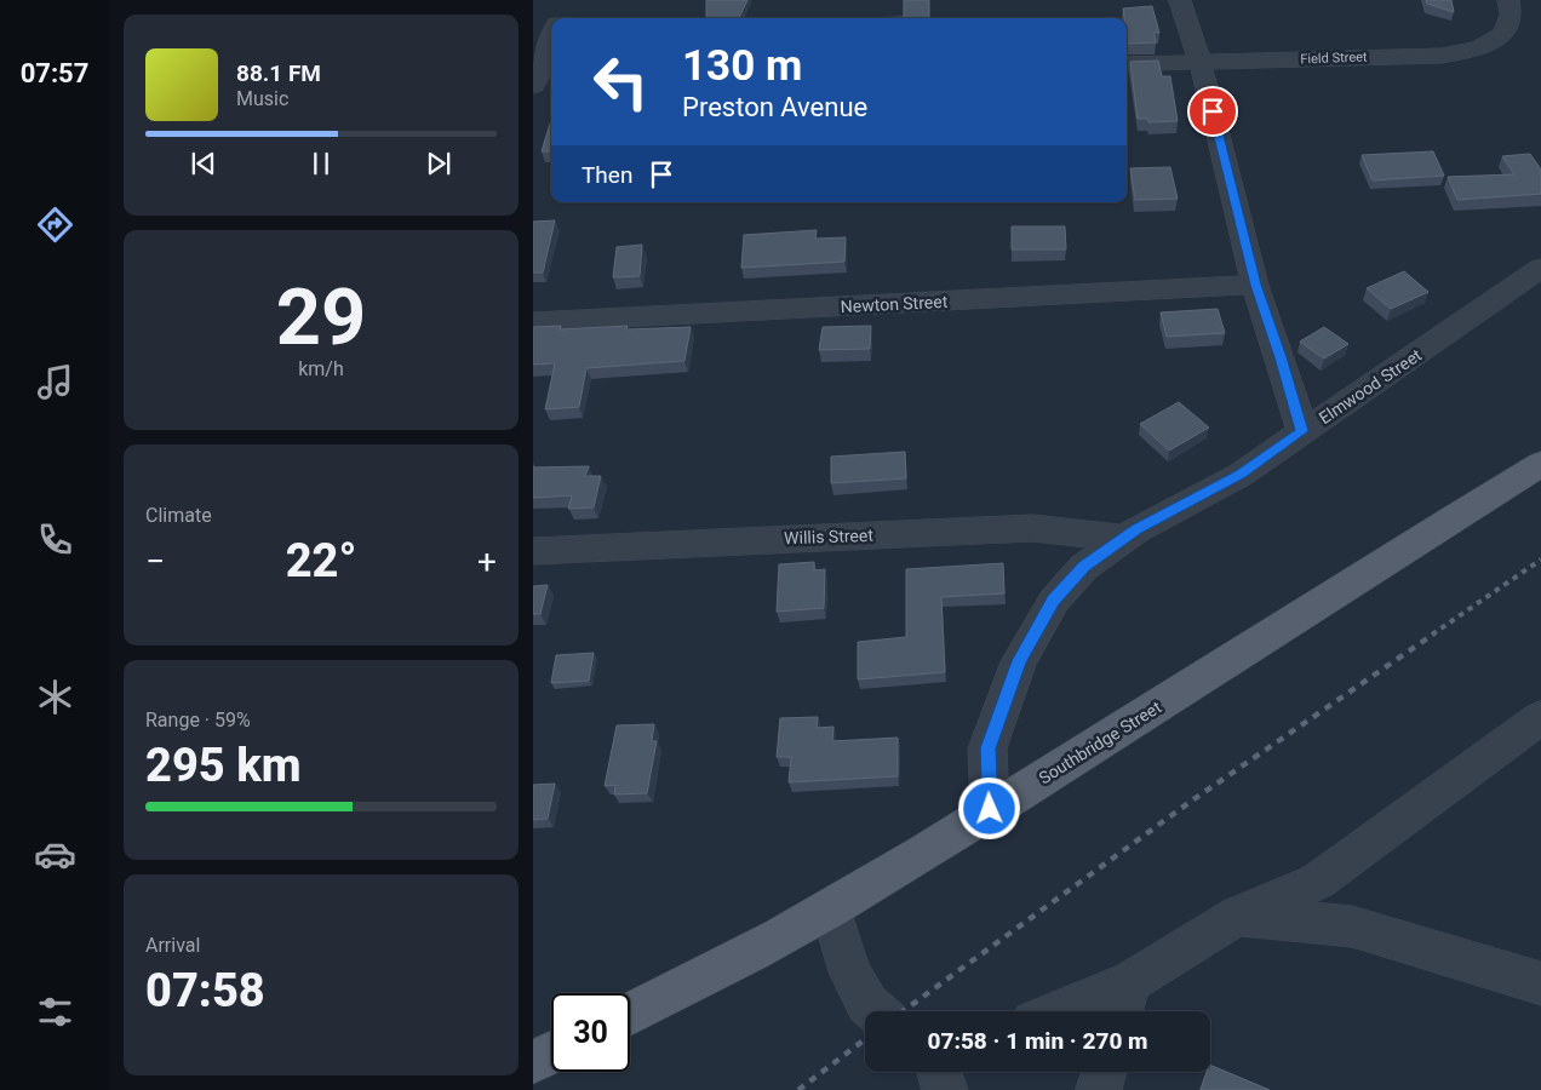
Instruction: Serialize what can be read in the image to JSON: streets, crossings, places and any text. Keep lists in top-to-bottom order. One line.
{"streets":{"main road":["Southbridge Street"],"street":["Field Street","Newton Street","Elmwood Street","Willis Street"]},"crossings":[["Elmwood Street","Willis Street"],["Elmwood Street","Southbridge Street"]],"page":{"tabs":"07:57","turn":["130 m","Preston Avenue"],"song":["88.1 FM","Music"],"then":"Then","tile":[["29","km/h"],"Climate",["Range · 59%","295 km"],["Arrival","07:58"]],"heat":["−","22°","+"],"limit":"30","trip":"07:58 · 1 min · 270 m"}}
